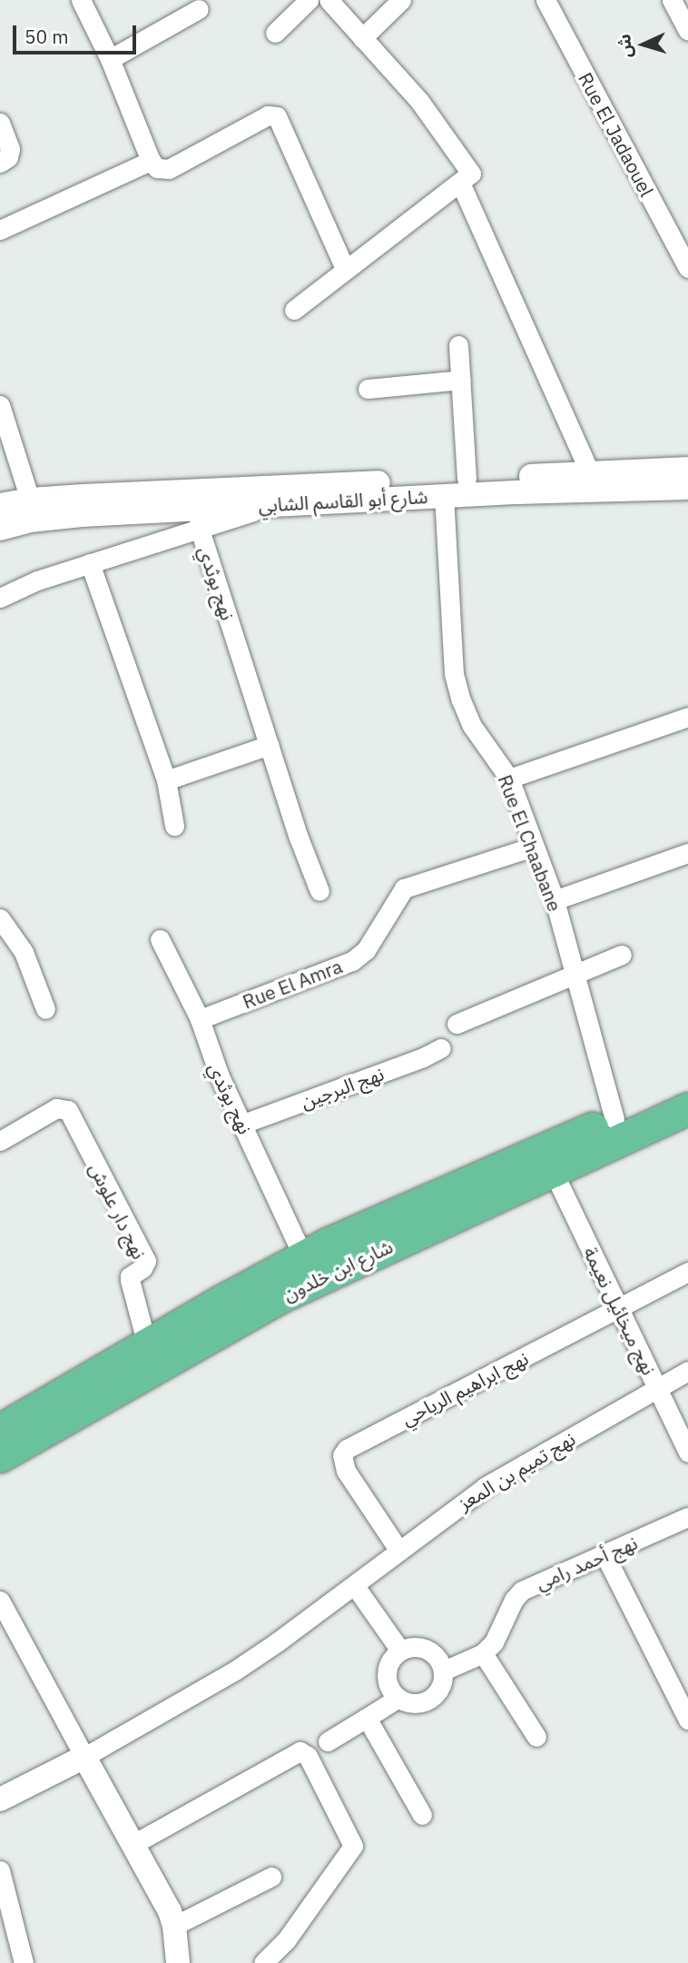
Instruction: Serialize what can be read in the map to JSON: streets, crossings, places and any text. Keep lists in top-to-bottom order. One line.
{"streets":{"highway":["شارع ابن خلدون"],"street":["Rue El Jadaouel","شارع أبو القاسم الشابي","نهج بوثدي","Rue El Chaabane","Rue El Amra","نهج البرجين","نهج دار علوش","نهج ميخائيل نعيمة","نهج ابراهيم الرياحي","نهج تميم بن المعز","نهج أحمد رامي"]},"crossings":[["شارع أبو القاسم الشابي","نهج بوثدي"],["شارع أبو القاسم الشابي","Rue El Chaabane"],["نهج بوثدي","Rue El Amra"],["نهج بوثدي","نهج البرجين"],["نهج بوثدي","شارع ابن خلدون"],["Rue El Chaabane","Rue El Amra"],["Rue El Chaabane","شارع ابن خلدون"],["نهج دار علوش","شارع ابن خلدون"],["شارع ابن خلدون","نهج ميخائيل نعيمة"],["نهج ميخائيل نعيمة","نهج ابراهيم الرياحي"],["نهج ميخائيل نعيمة","نهج تميم بن المعز"],["نهج ابراهيم الرياحي","نهج تميم بن المعز"]],"scale_bar":"50 m","north":"left"}
